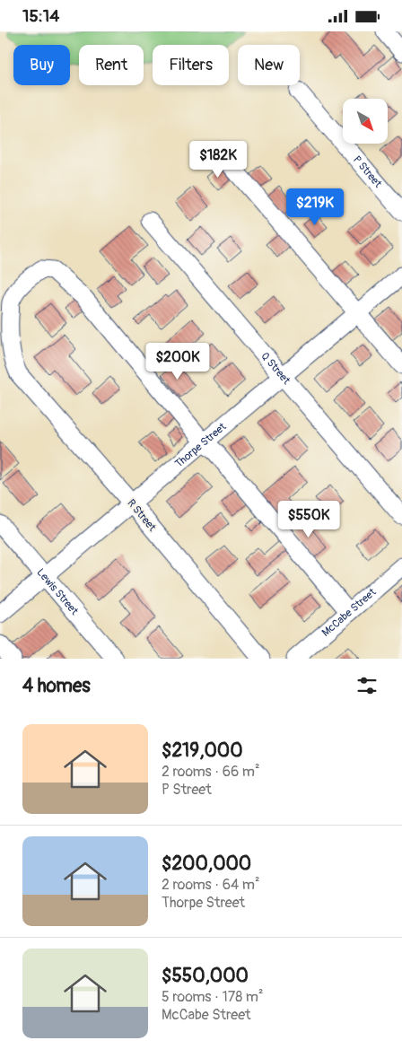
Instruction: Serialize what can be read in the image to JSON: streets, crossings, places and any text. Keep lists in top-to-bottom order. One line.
{"streets":{"street":["P Street","Q Street","Thorpe Street","R Street","Lewis Street","McCabe Street"]},"crossings":[["Q Street","Thorpe Street"],["Thorpe Street","R Street"],["Thorpe Street","Lewis Street"]],"north":"bottom right","page":{"status":"15:14","chip":["Buy","Rent","Filters","New"],"price":["$182K","$219K","$200K","$550K"],"heading":"4 homes","list":[{"name":"$219,000","note":"2 rooms · 66 m² · P Street"},{"name":"$200,000","note":"2 rooms · 64 m² · Thorpe Street"},{"name":"$550,000","note":"5 rooms · 178 m² · McCabe Street"}]}}
